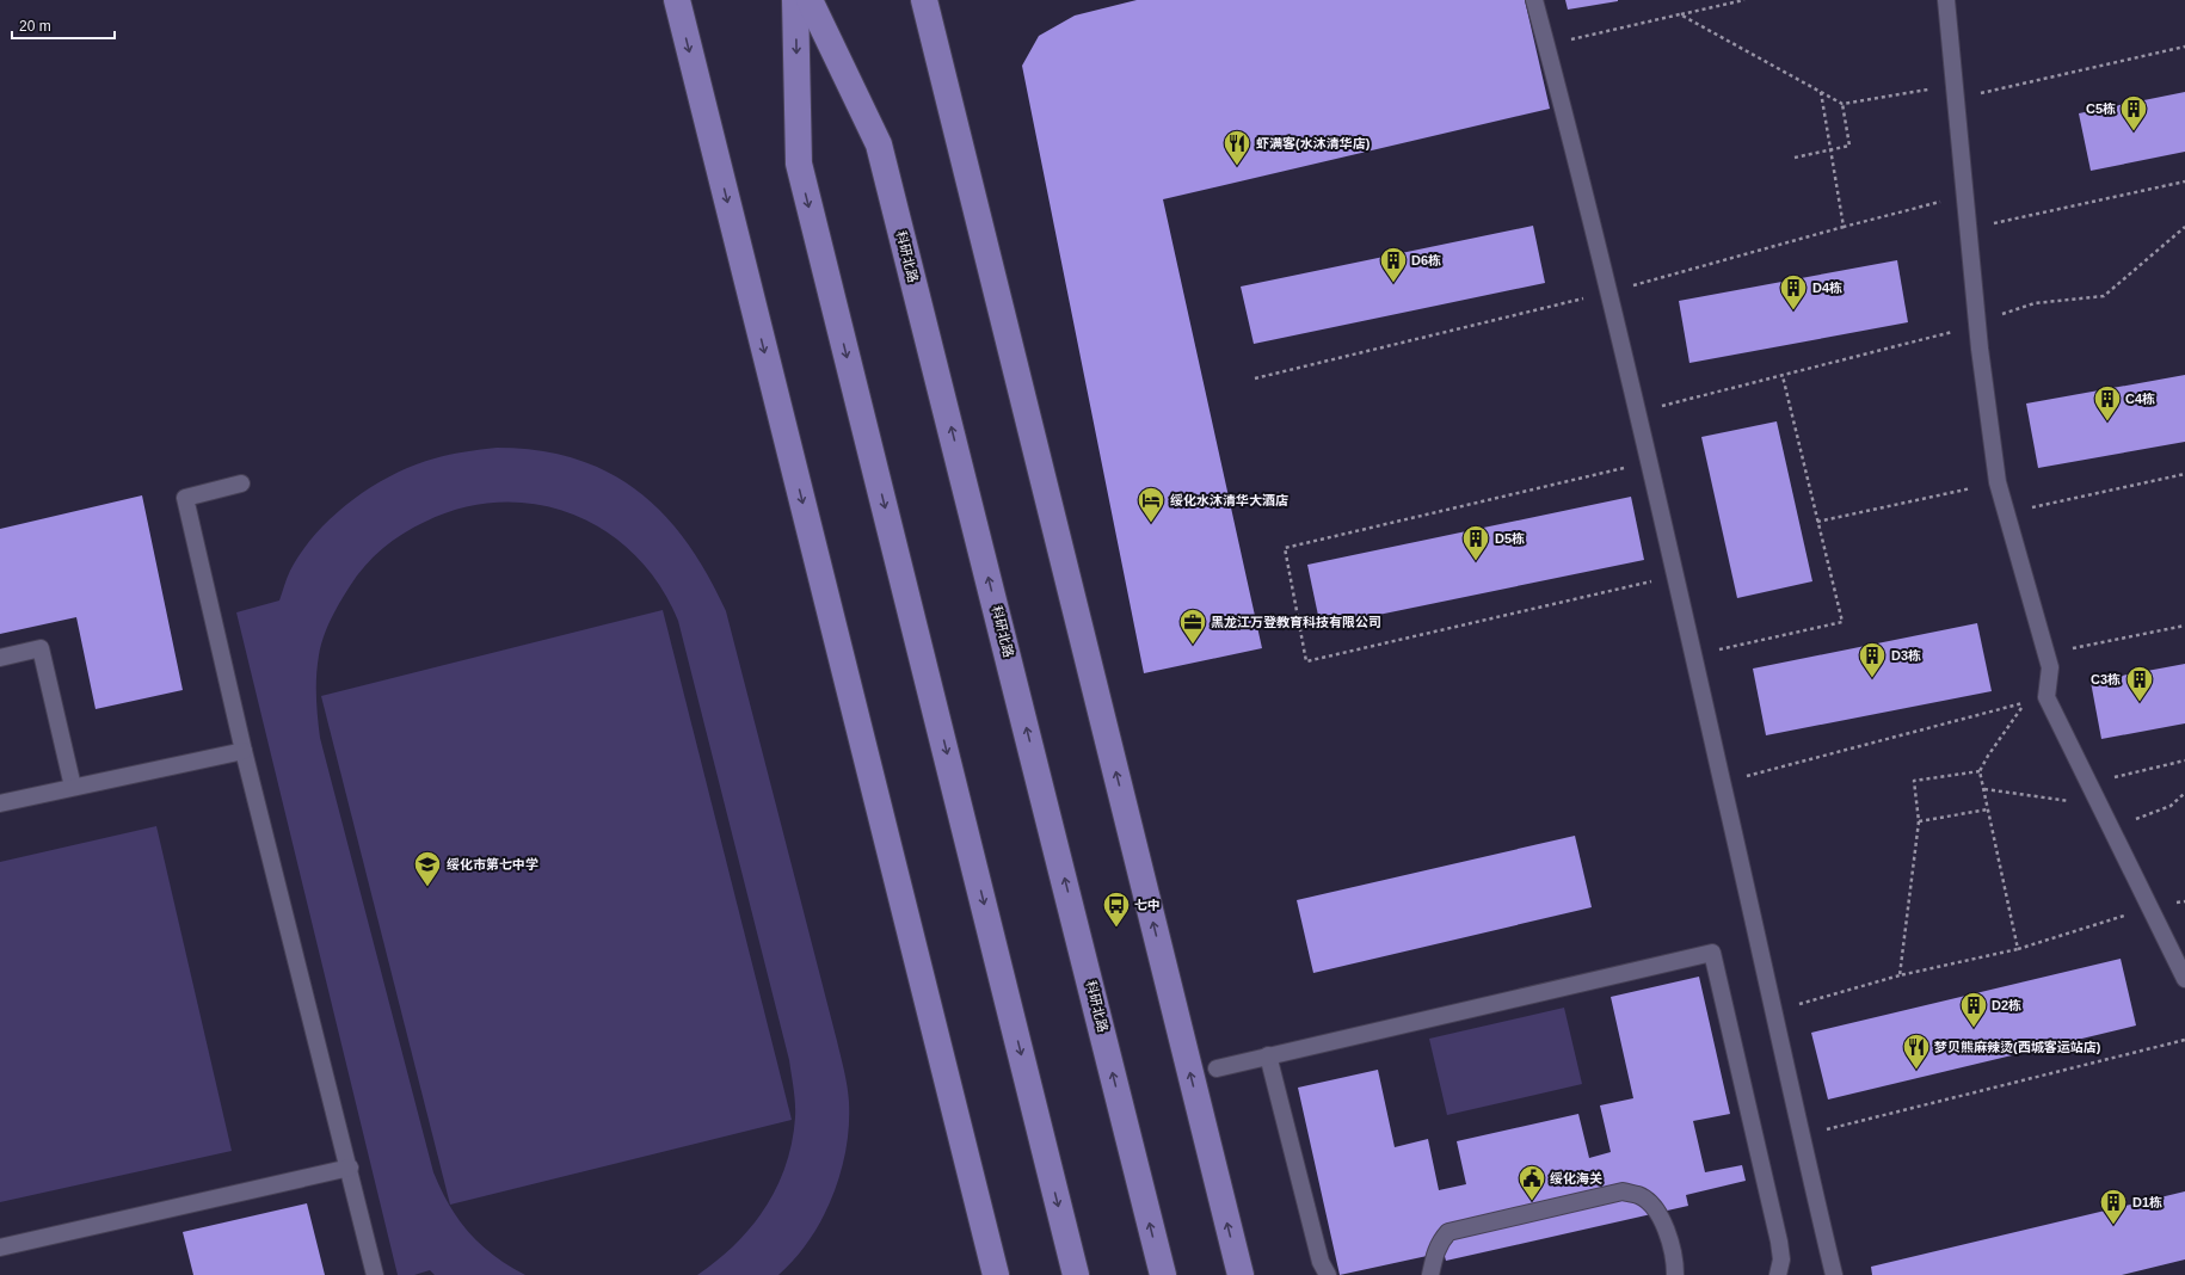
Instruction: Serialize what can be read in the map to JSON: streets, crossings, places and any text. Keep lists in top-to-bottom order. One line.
{"streets":{"main road":["科研北路"]},"places":{"building":["C5栋","D6栋","D4栋","C4栋","D5栋","D3栋","C3栋","D2栋","D1栋"],"restaurant":["虾满客(水沐清华店)","梦贝熊麻辣烫(西城客运站店)"],"hotel":["绥化水沐清华大酒店"],"office":["黑龙江万登教育科技有限公司"],"school or university":["绥化市第七中学"],"bus stop":["七中"],"public building":["绥化海关"]},"scale_bar":"20 m"}
